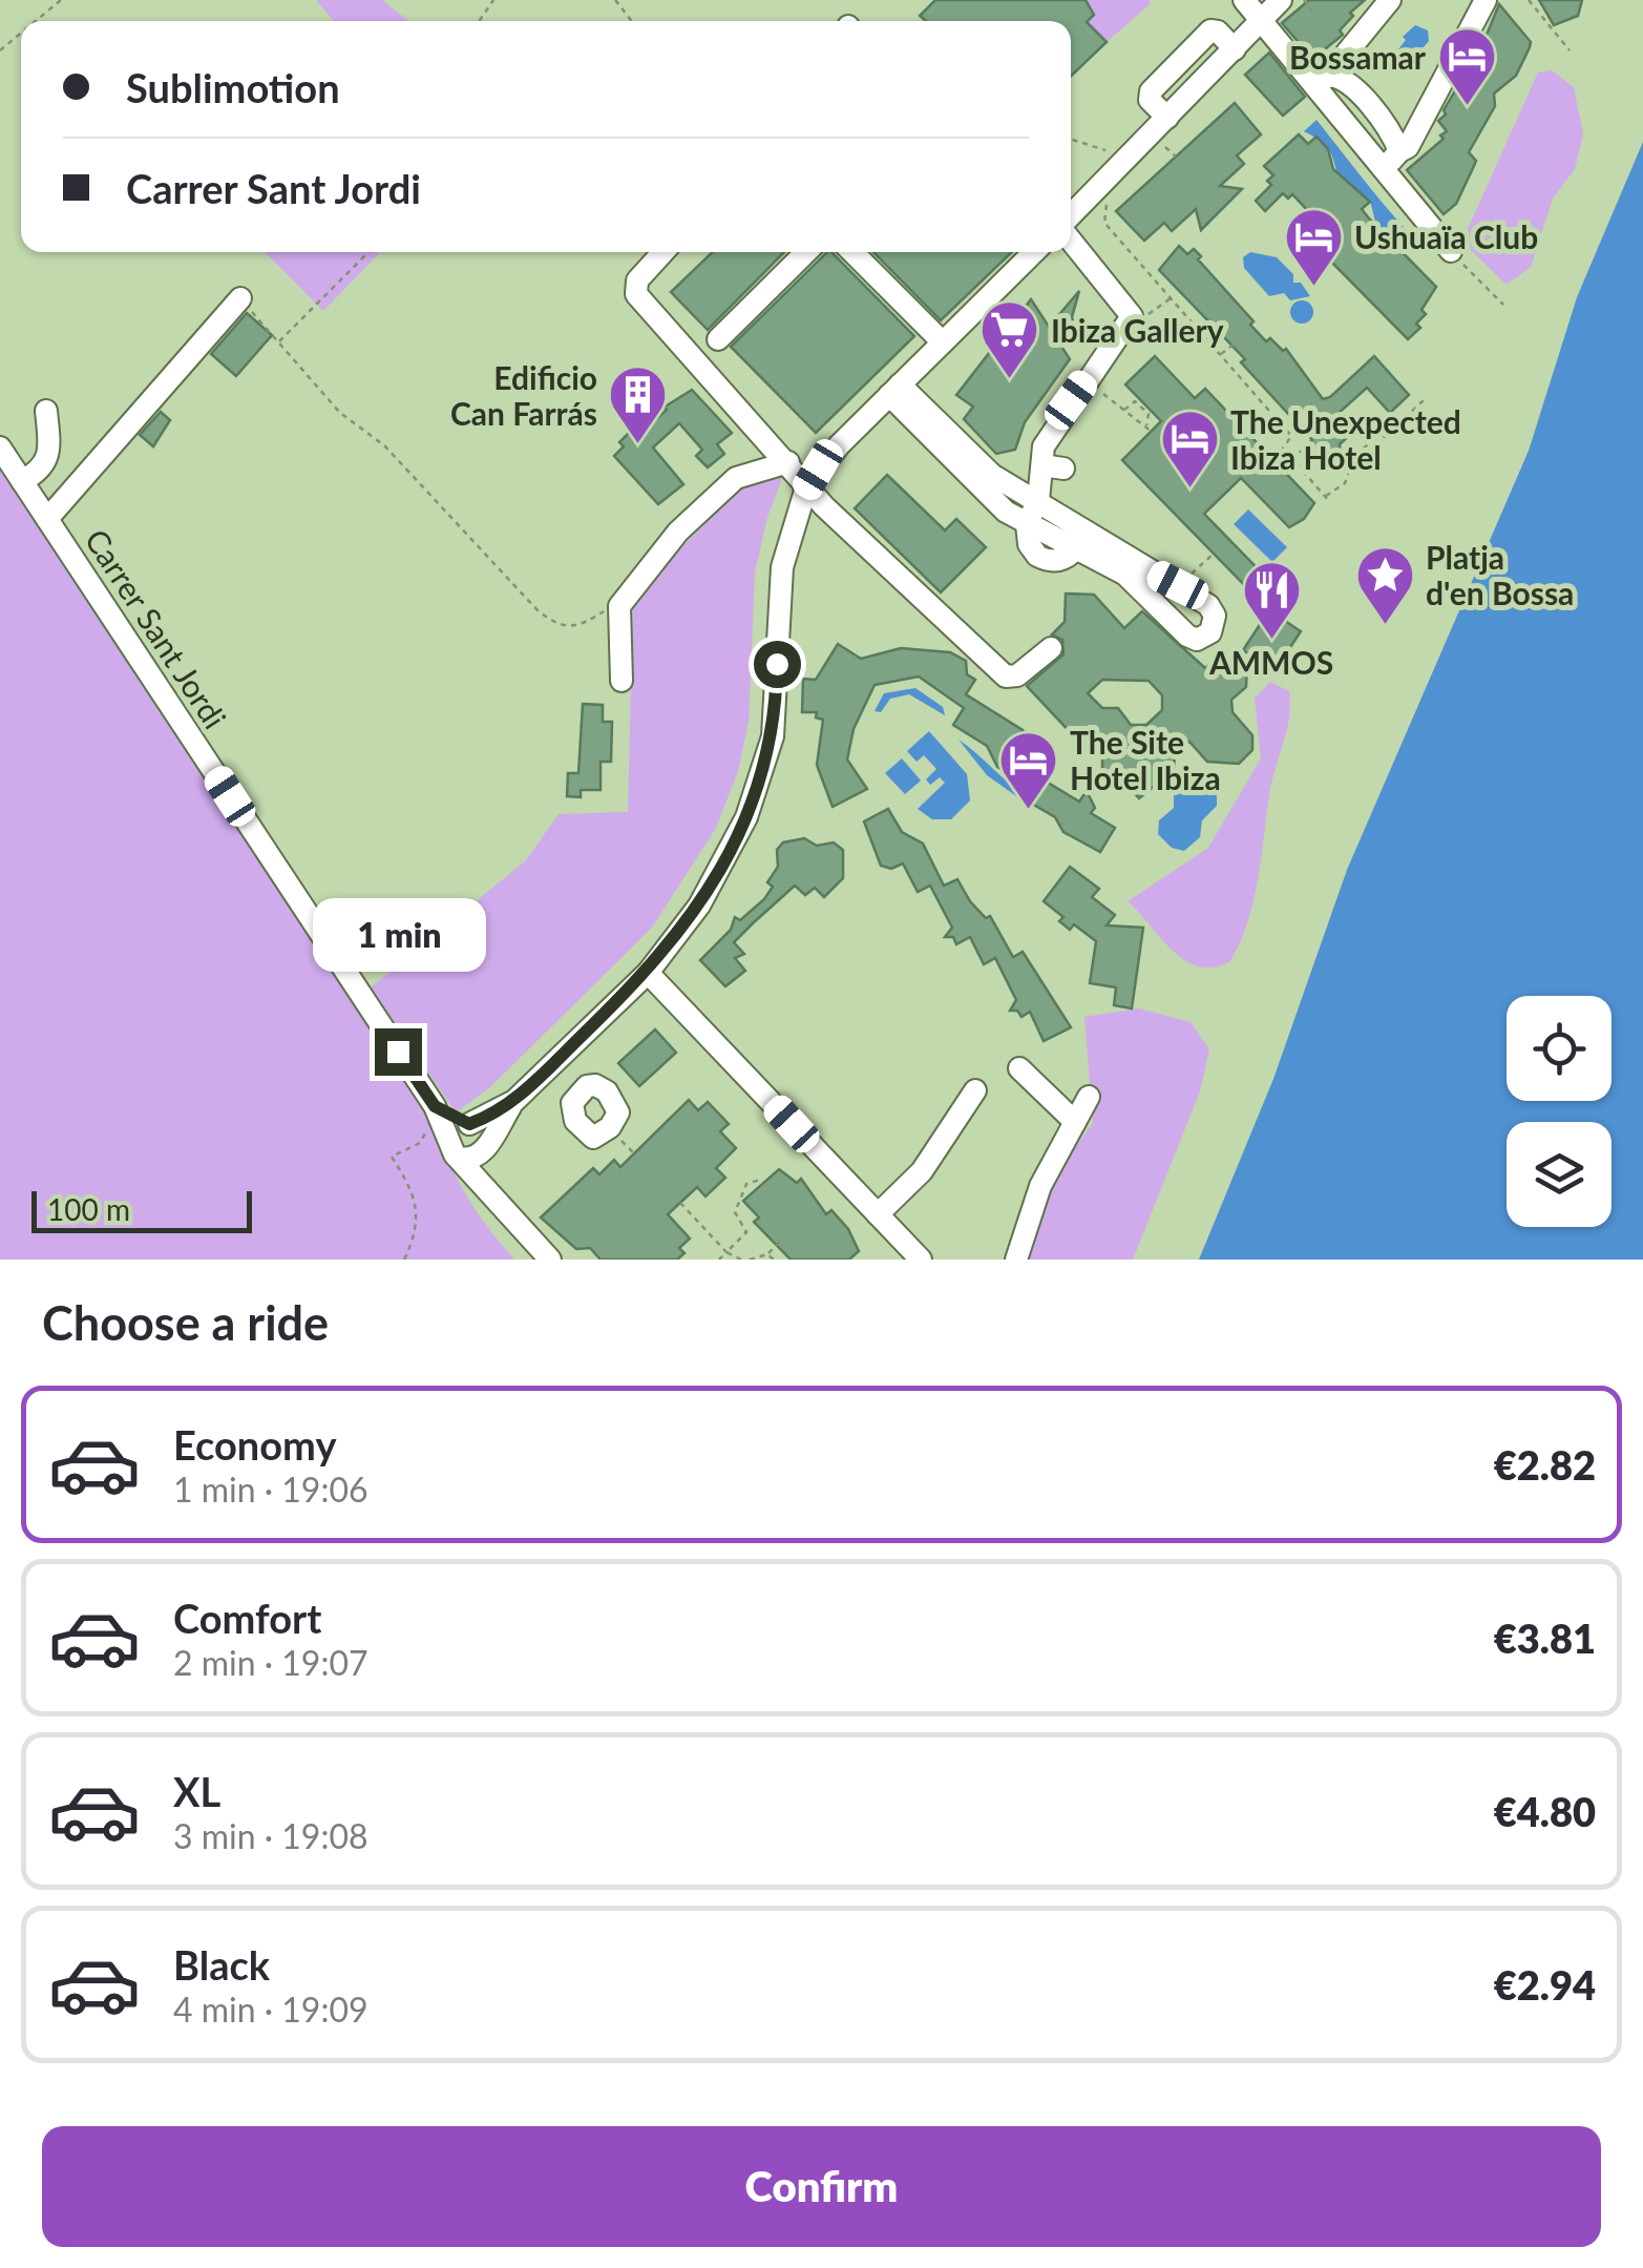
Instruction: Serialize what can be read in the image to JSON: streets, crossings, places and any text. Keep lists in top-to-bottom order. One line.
{"streets":{"street":["Carrer Sant Jordi"]},"places":{"hotel":["Bossamar","Ushuaïa Club","The Unexpected Ibiza Hotel","The Site Hotel Ibiza"],"supermarket":["Ibiza Gallery"],"building":["Edificio Can Farrás"],"place":["Platja d'en Bossa"],"restaurant":["AMMOS"]},"scale_bar":"100 m","page":{"banner":["Sublimotion","Carrer Sant Jordi"],"bubble":"1 min","scale":"100 m","heading":"Choose a ride","list":[{"name":"Economy","note":"1 min · 19:06","value":"€2.82"},{"name":"Comfort","note":"2 min · 19:07","value":"€3.81"},{"name":"XL","note":"3 min · 19:08","value":"€4.80"},{"name":"Black","note":"4 min · 19:09","value":"€2.94"}],"buttons":"Confirm"}}
